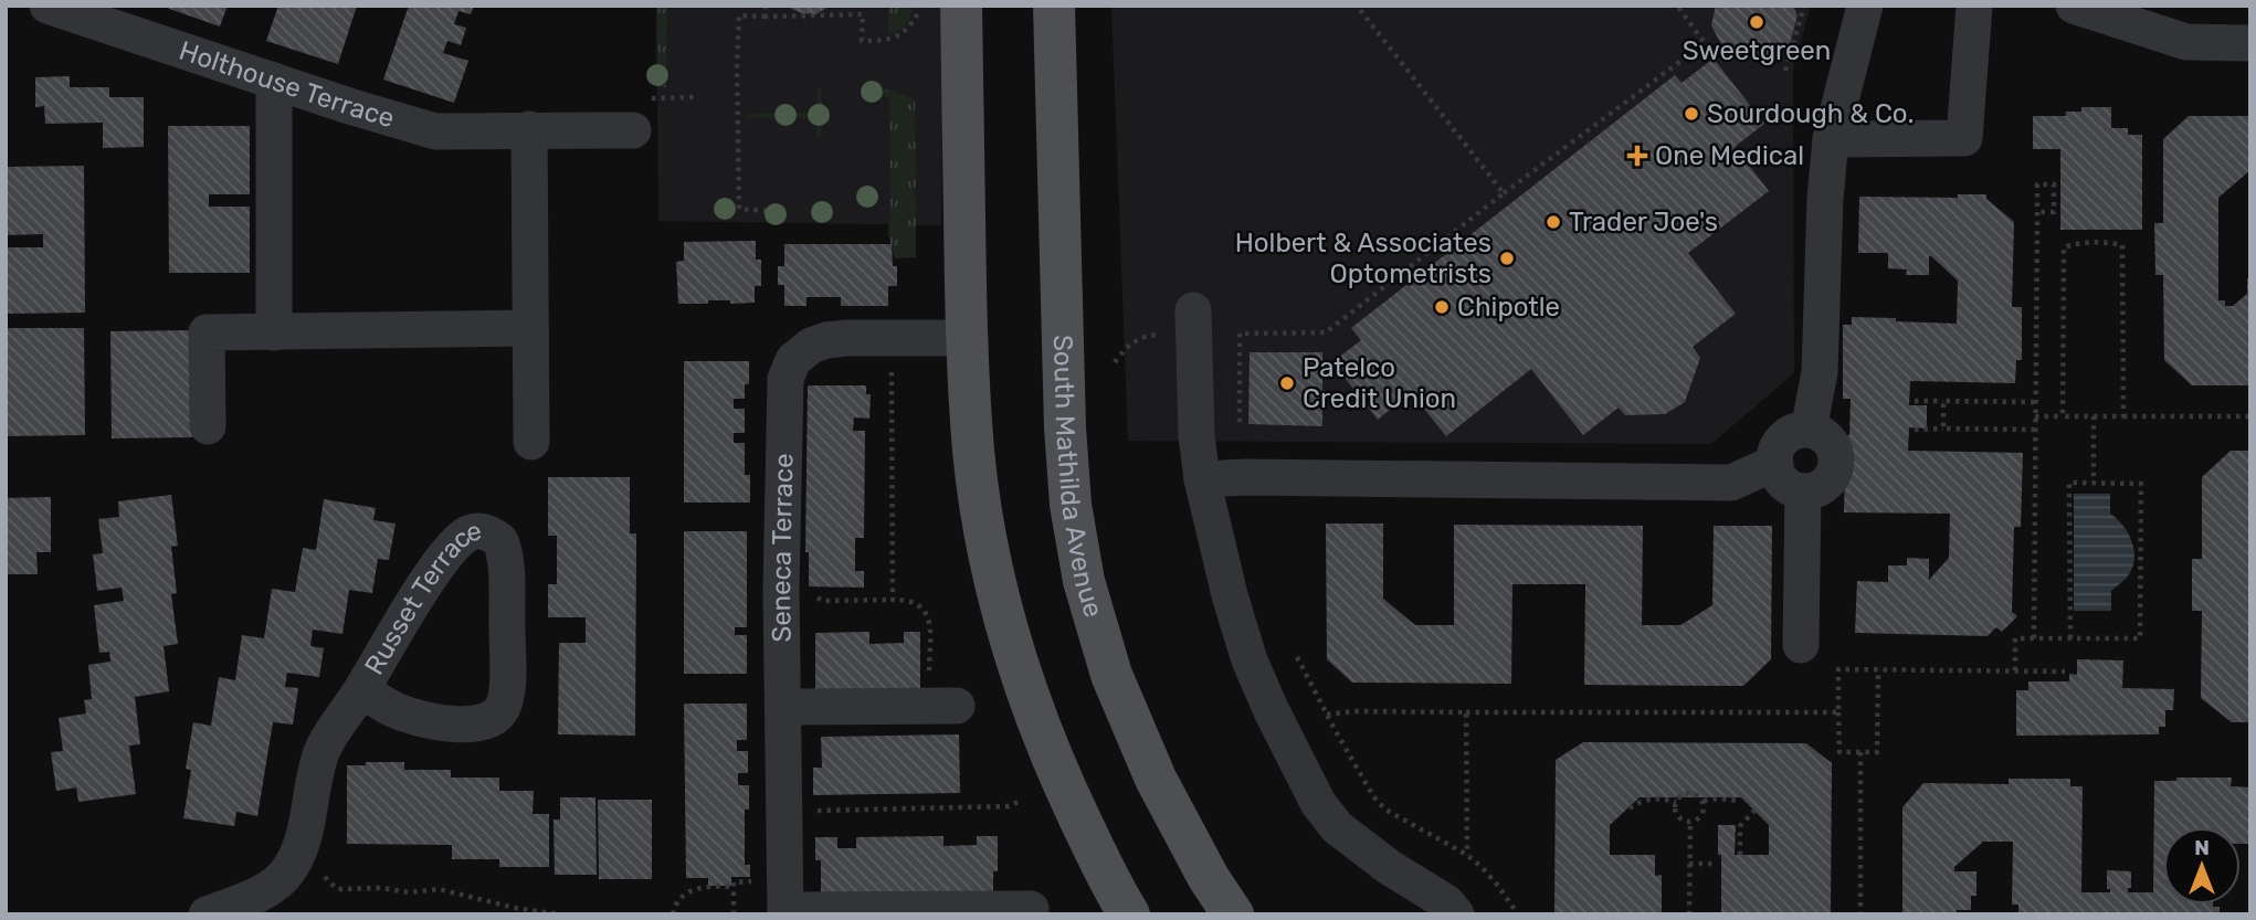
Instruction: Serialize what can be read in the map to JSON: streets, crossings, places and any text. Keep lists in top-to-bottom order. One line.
{"streets":{"main road":["South Mathilda Avenue"],"street":["Holthouse Terrace","Seneca Terrace","Russet Terrace"]},"places":{"other":["Sweetgreen","Sourdough & Co.","Trader Joe's","Holbert & Associates Optometrists","Chipotle","Patelco Credit Union"],"health":["One Medical"]},"north":"top"}
